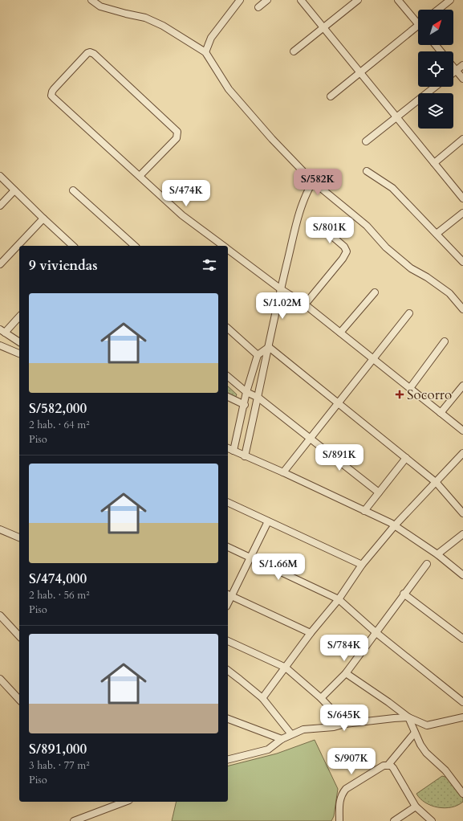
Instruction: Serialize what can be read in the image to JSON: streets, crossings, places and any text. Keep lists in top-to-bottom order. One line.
{"places":{"health":["Socorro"]},"north":"top right","page":{"price":["S/582K","S/474K","S/801K","S/1.02M","S/891K","S/1.66M","S/784K","S/645K","S/907K"],"heading":"9 viviendas","list":[{"name":"S/582,000","note":"2 hab. · 64 m² · Piso"},{"name":"S/474,000","note":"2 hab. · 56 m² · Piso"},{"name":"S/891,000","note":"3 hab. · 77 m² · Piso"}]}}
